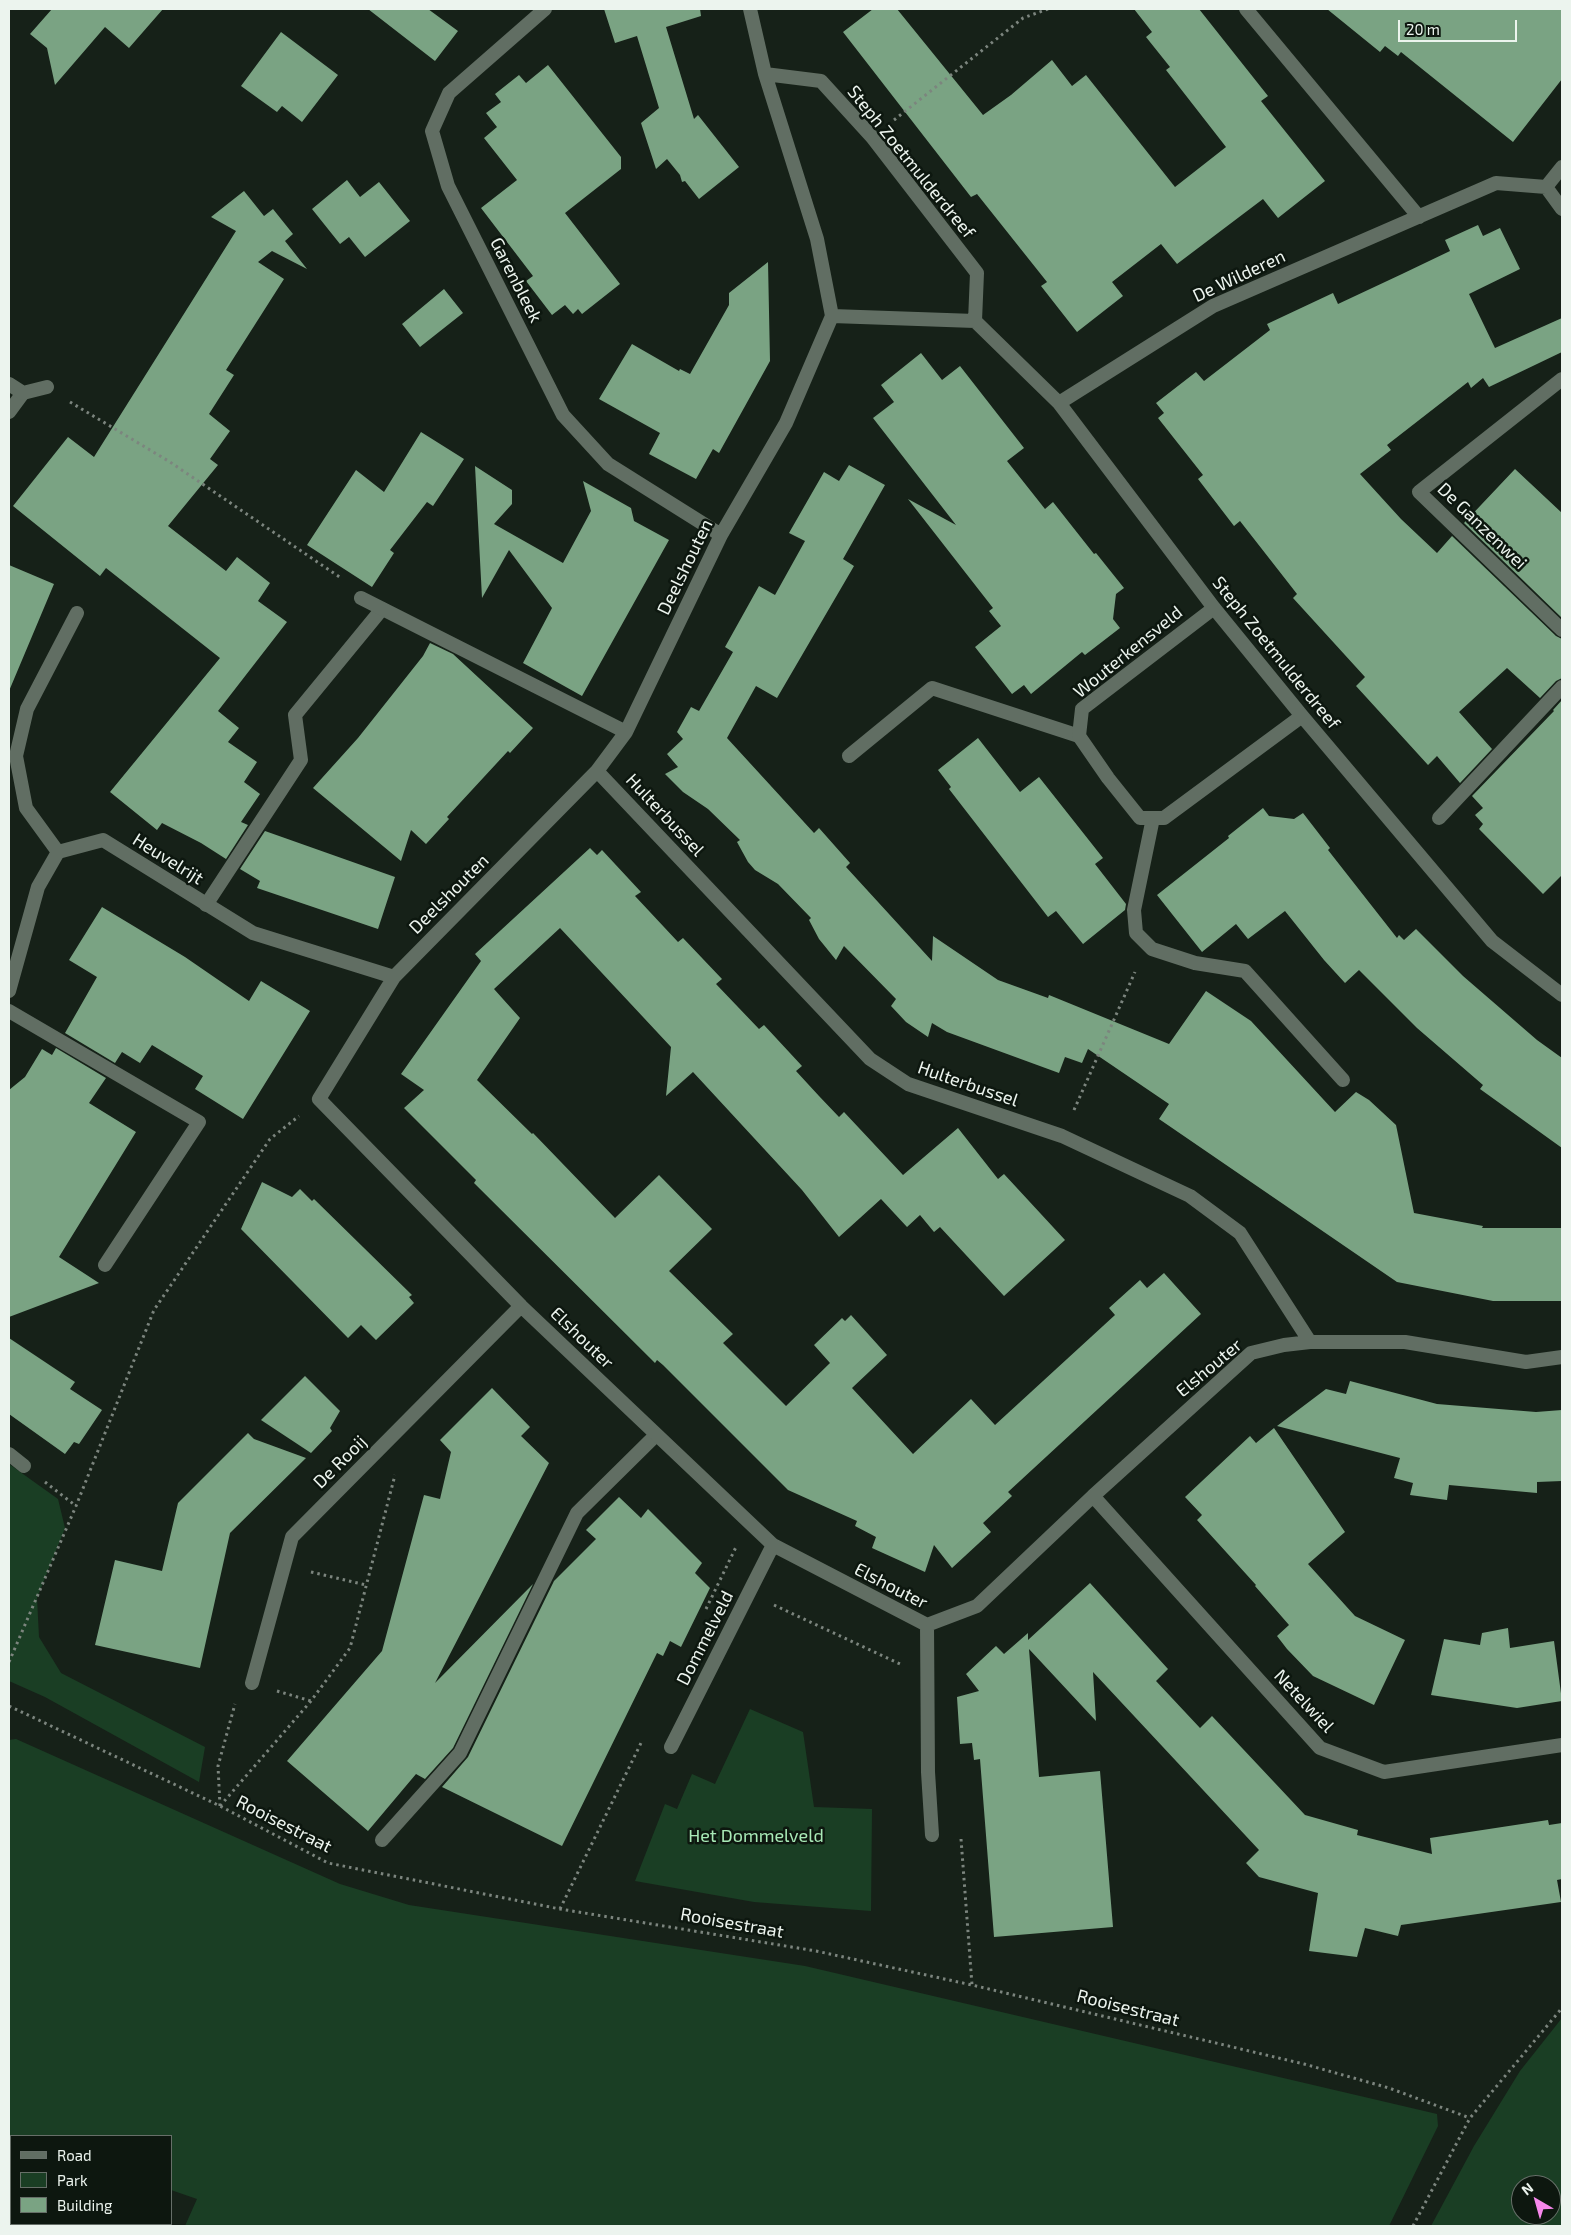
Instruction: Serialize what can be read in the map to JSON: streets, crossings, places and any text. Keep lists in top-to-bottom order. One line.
{"streets":{"street":["Steph Zoetmulderdreef","De Wilderen","Garenbleek","De Ganzenwei","Deelshouten","Wouterkensveld","Hulterbussel","Heuvelrijt","Elshouter","De Rooij","Dommelveld","Netelwiel"],"path":["Rooisestraat"]},"crossings":[["Steph Zoetmulderdreef","De Wilderen"],["Steph Zoetmulderdreef","Wouterkensveld"],["Garenbleek","Deelshouten"],["Deelshouten","Hulterbussel"],["Deelshouten","Heuvelrijt"],["Deelshouten","Elshouter"],["Hulterbussel","Elshouter"],["Elshouter","De Rooij"],["Elshouter","Dommelveld"],["Elshouter","Netelwiel"]],"parks":["Het Dommelveld"],"legend":["Road","Park","Building"],"scale_bar":"20 m","north":"top left"}
